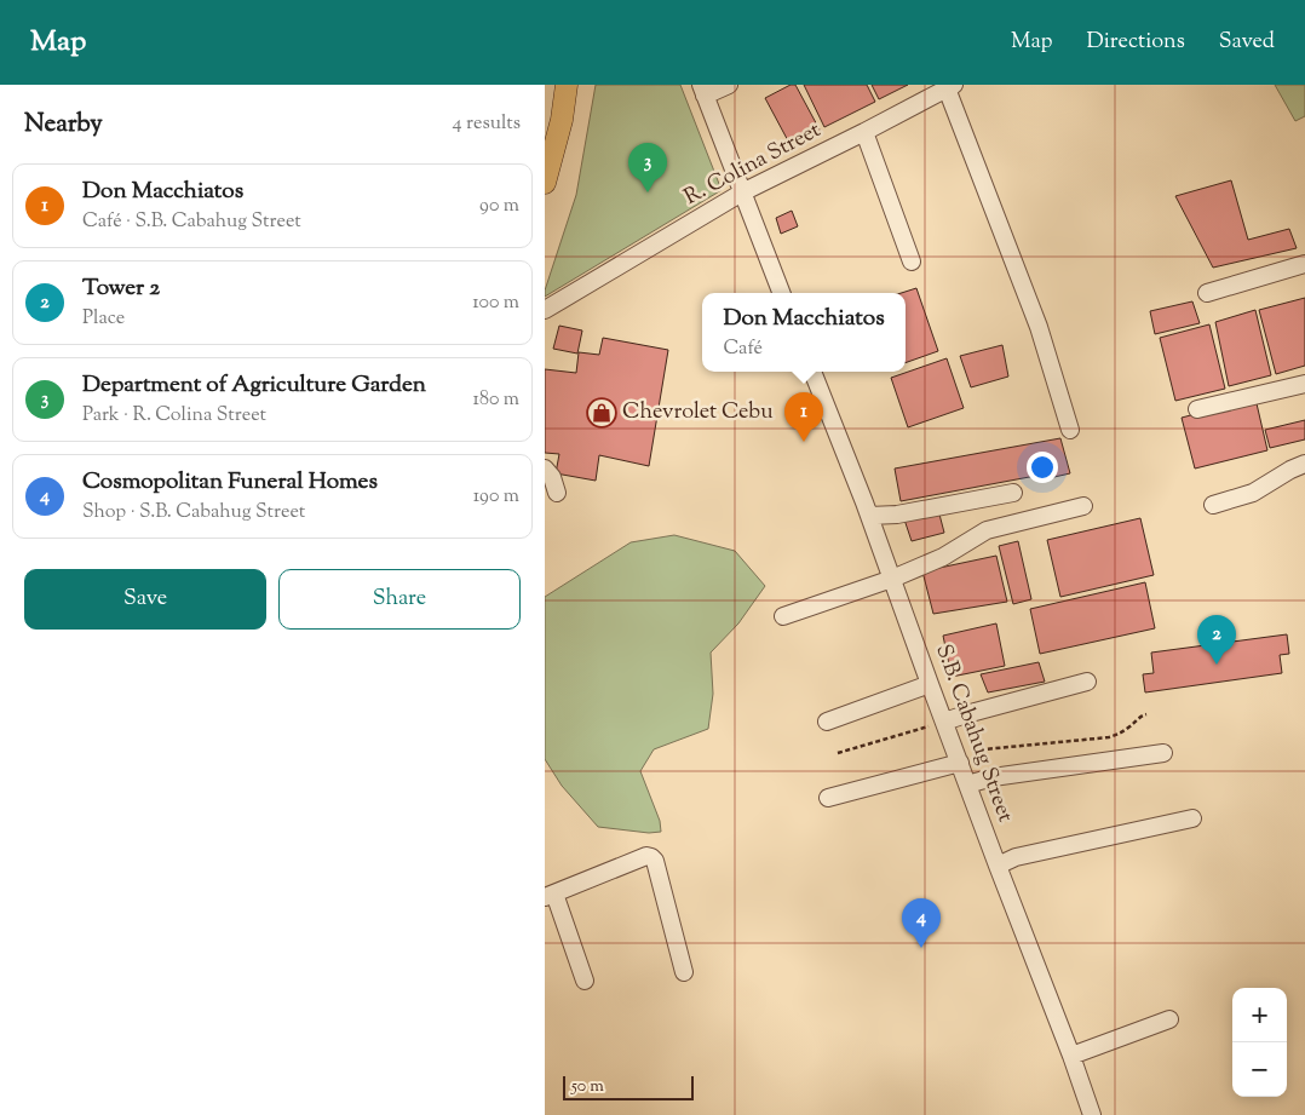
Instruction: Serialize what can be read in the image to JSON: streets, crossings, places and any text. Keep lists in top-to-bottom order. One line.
{"streets":{"street":["R. Colina Street","S.B. Cabahug Street"]},"places":{"shop":["Chevrolet Cebu"]},"scale_bar":"50 m","page":{"header":"Map","nav":["Map","Directions","Saved"],"heading":["Nearby","4 results"],"pins":["3","1","2","4"],"list":[{"mark":"1","name":"Don Macchiatos","note":"Café · S.B. Cabahug Street","value":"90 m"},{"mark":"2","name":"Tower 2","note":"Place","value":"100 m"},{"mark":"3","name":"Department of Agriculture Garden","note":"Park · R. Colina Street","value":"180 m"},{"mark":"4","name":"Cosmopolitan Funeral Homes","note":"Shop · S.B. Cabahug Street","value":"190 m"}],"popup":["Don Macchiatos","Café"],"buttons":["Save","Share"],"map_buttons":["+","−"],"scale":"50 m"}}
